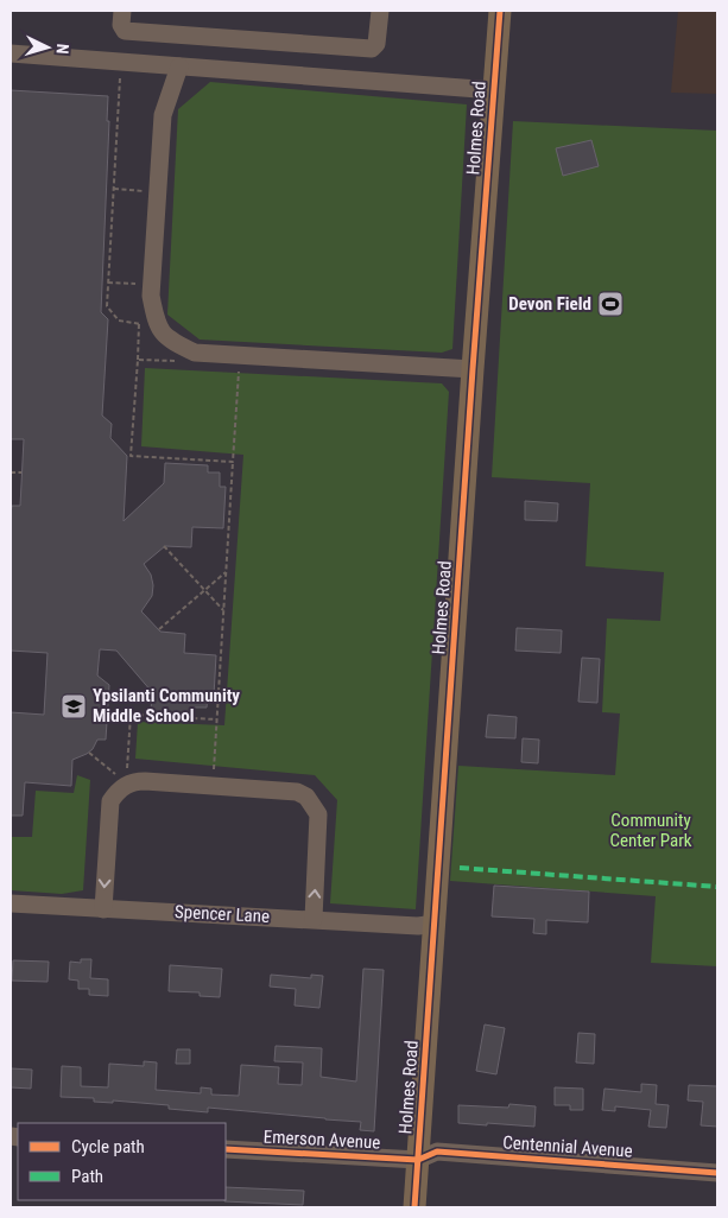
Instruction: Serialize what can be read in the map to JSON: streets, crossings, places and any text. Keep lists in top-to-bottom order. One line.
{"streets":{"main road":["Holmes Road"],"street":["Spencer Lane","Emerson Avenue","Centennial Avenue"]},"crossings":[["Holmes Road","Spencer Lane"],["Holmes Road","Emerson Avenue"],["Holmes Road","Centennial Avenue"],["Emerson Avenue","Centennial Avenue"]],"parks":["Community Center Park"],"places":{"sports":["Devon Field"],"school or university":["Ypsilanti Community Middle School"]},"legend":["Cycle path","Path"],"north":"right"}
